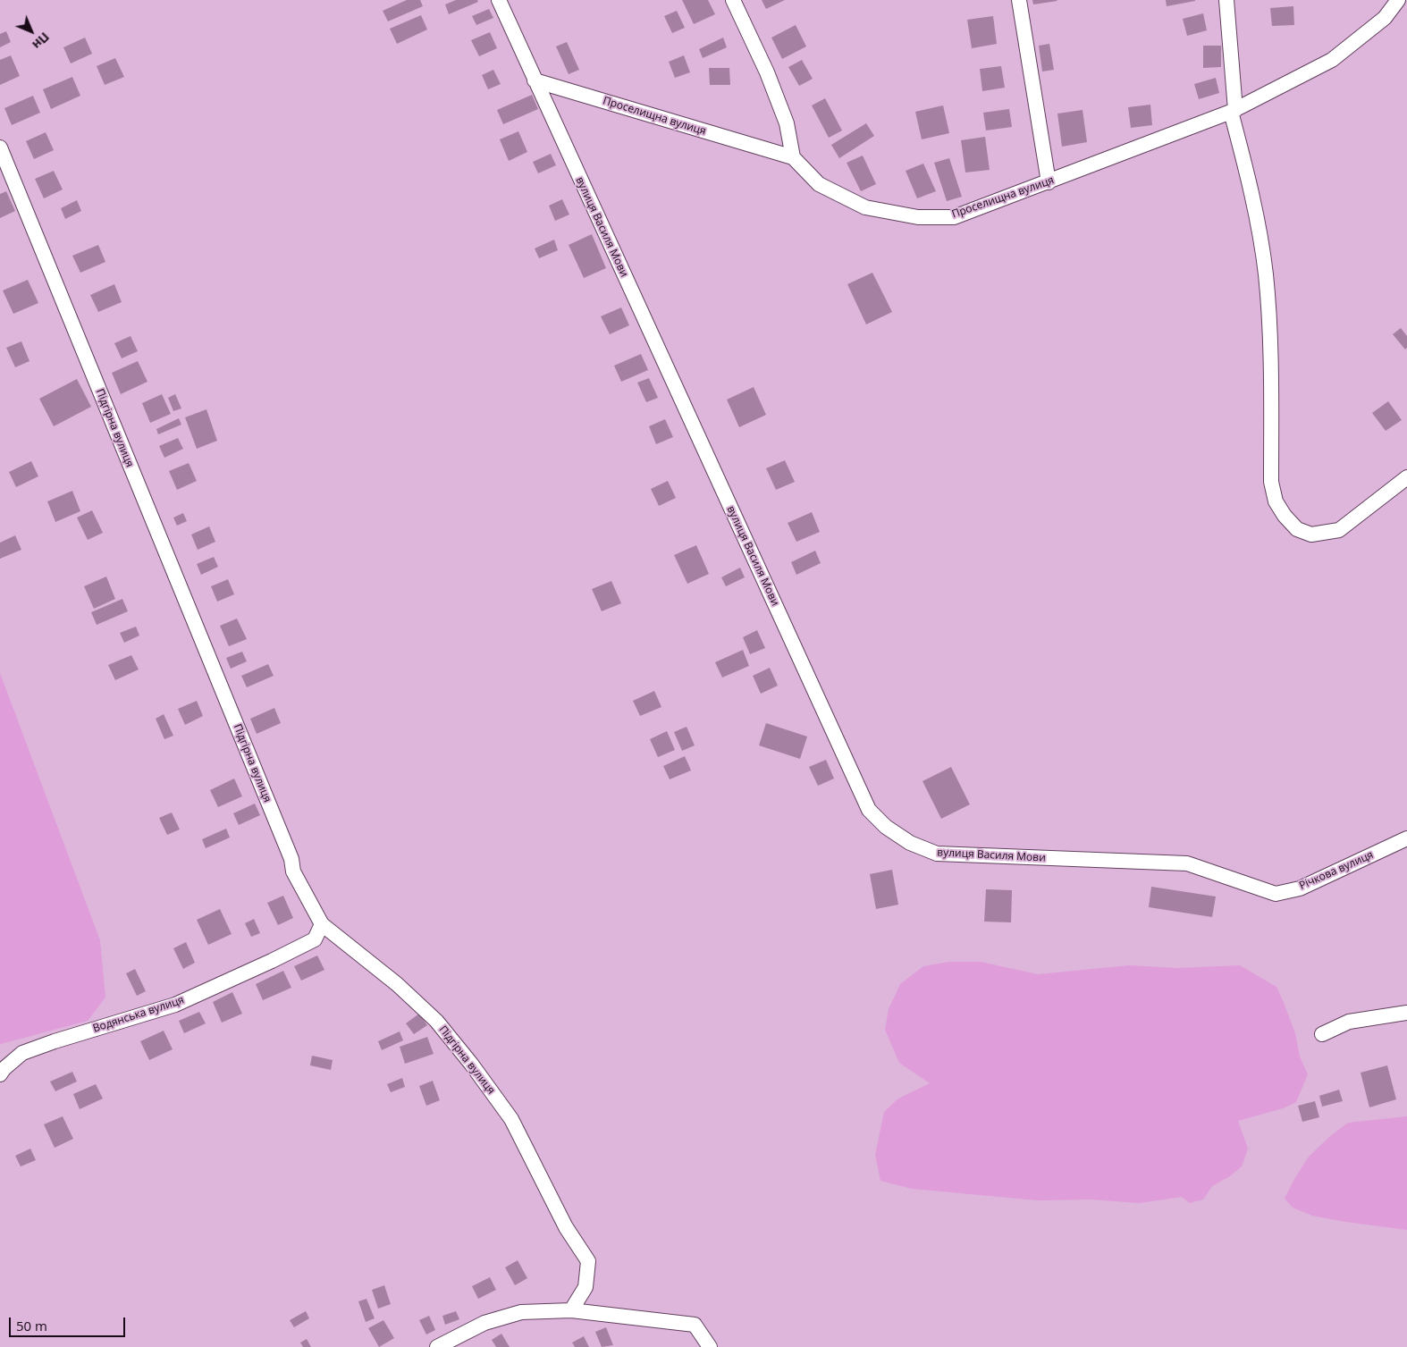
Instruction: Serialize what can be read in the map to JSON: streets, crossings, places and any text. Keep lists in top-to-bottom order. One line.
{"streets":{"street":["Проселищна вулиця","вулиця Василя Мови","Підгірна вулиця","Річкова вулиця","Водянська вулиця"]},"crossings":[["Проселищна вулиця","вулиця Василя Мови"],["вулиця Василя Мови","Річкова вулиця"],["Підгірна вулиця","Водянська вулиця"]],"scale_bar":"50 m","north":"bottom right"}
